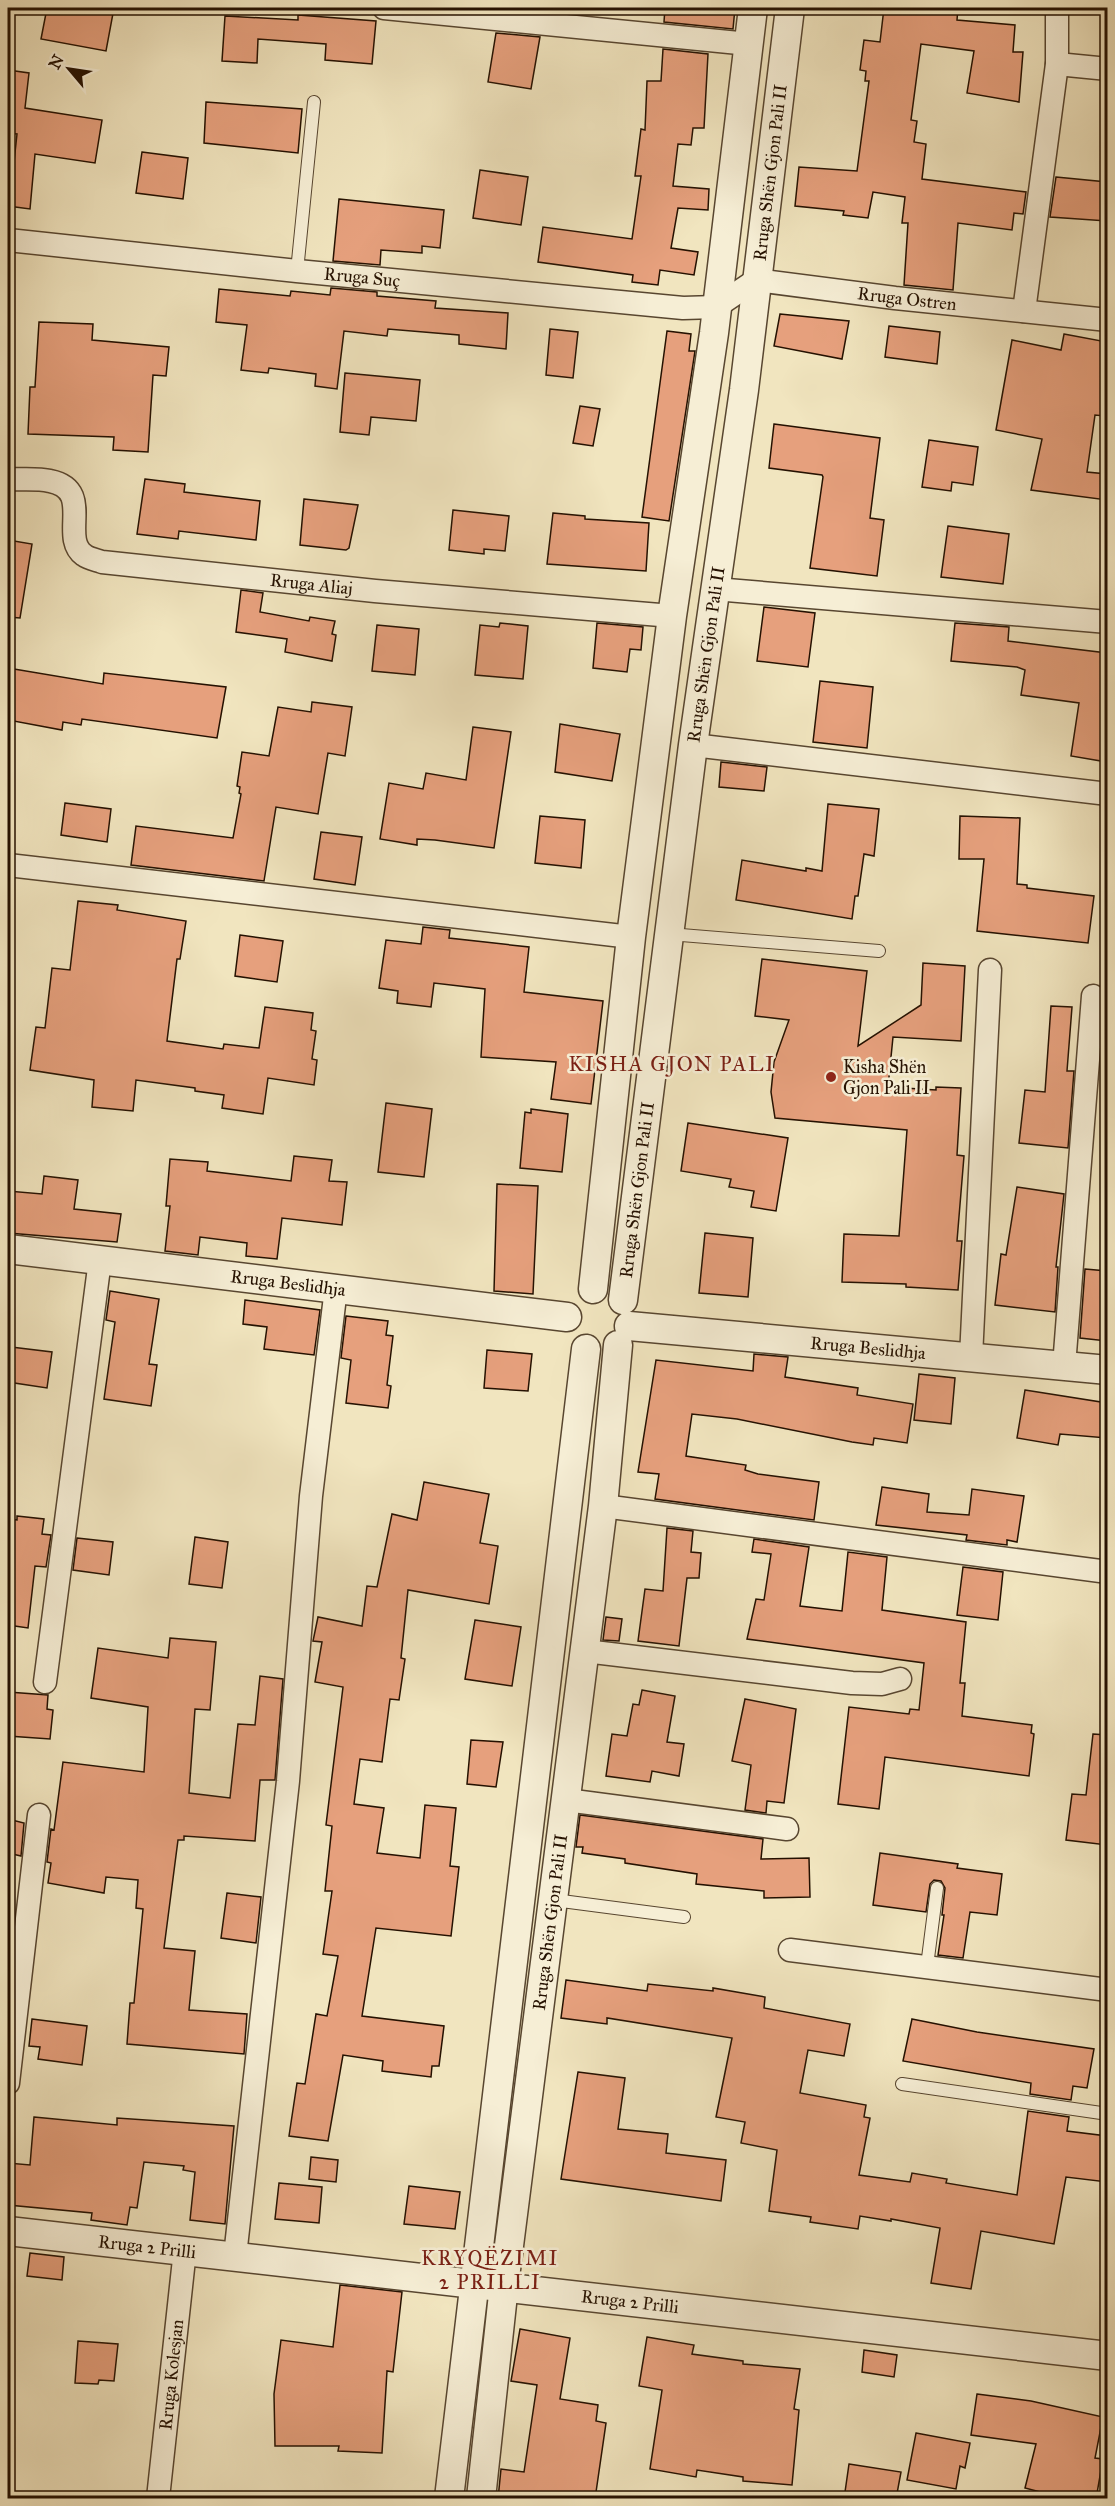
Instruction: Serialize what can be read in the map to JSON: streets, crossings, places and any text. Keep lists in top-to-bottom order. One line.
{"streets":{"street":["Rruga Shën Gjon Pali II","Rruga Suç","Rruga Ostren","Rruga Aliaj","Rruga Beslidhja","Rruga 2 Prilli","Rruga Kolesjan"]},"crossings":[["Rruga Shën Gjon Pali II","Rruga Suç"],["Rruga Shën Gjon Pali II","Rruga Ostren"],["Rruga Shën Gjon Pali II","Rruga Aliaj"],["Rruga Shën Gjon Pali II","Rruga Beslidhja"],["Rruga Shën Gjon Pali II","Rruga 2 Prilli"],["Rruga 2 Prilli","Rruga Kolesjan"]],"districts":["KISHA GJON PALI","KRYQËZIMI 2 PRILLI"],"places":["Kisha Shën Gjon Pali II"],"north":"top left"}
